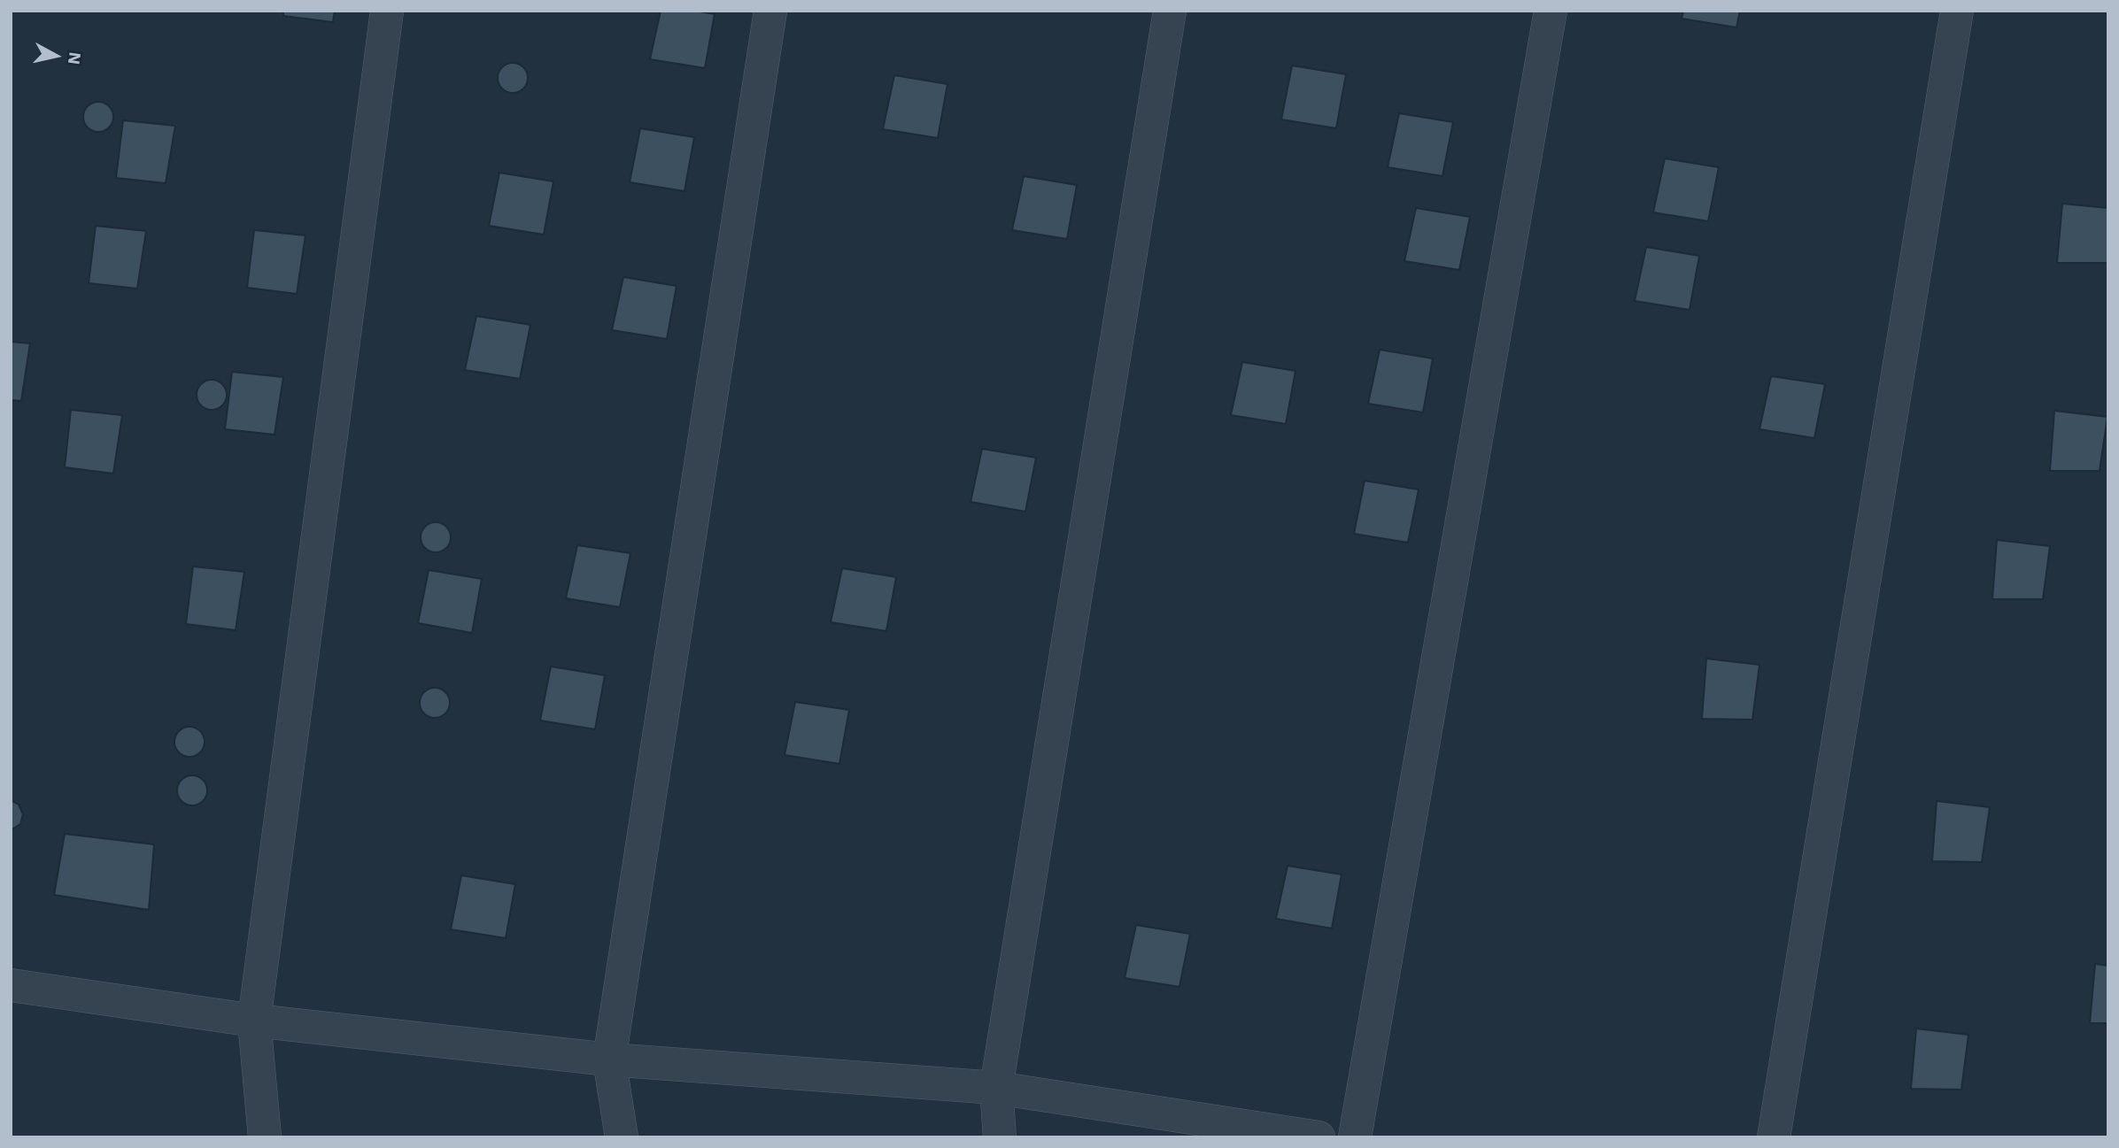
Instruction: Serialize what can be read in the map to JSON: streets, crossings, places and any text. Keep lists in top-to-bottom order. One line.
{"north":"right"}
